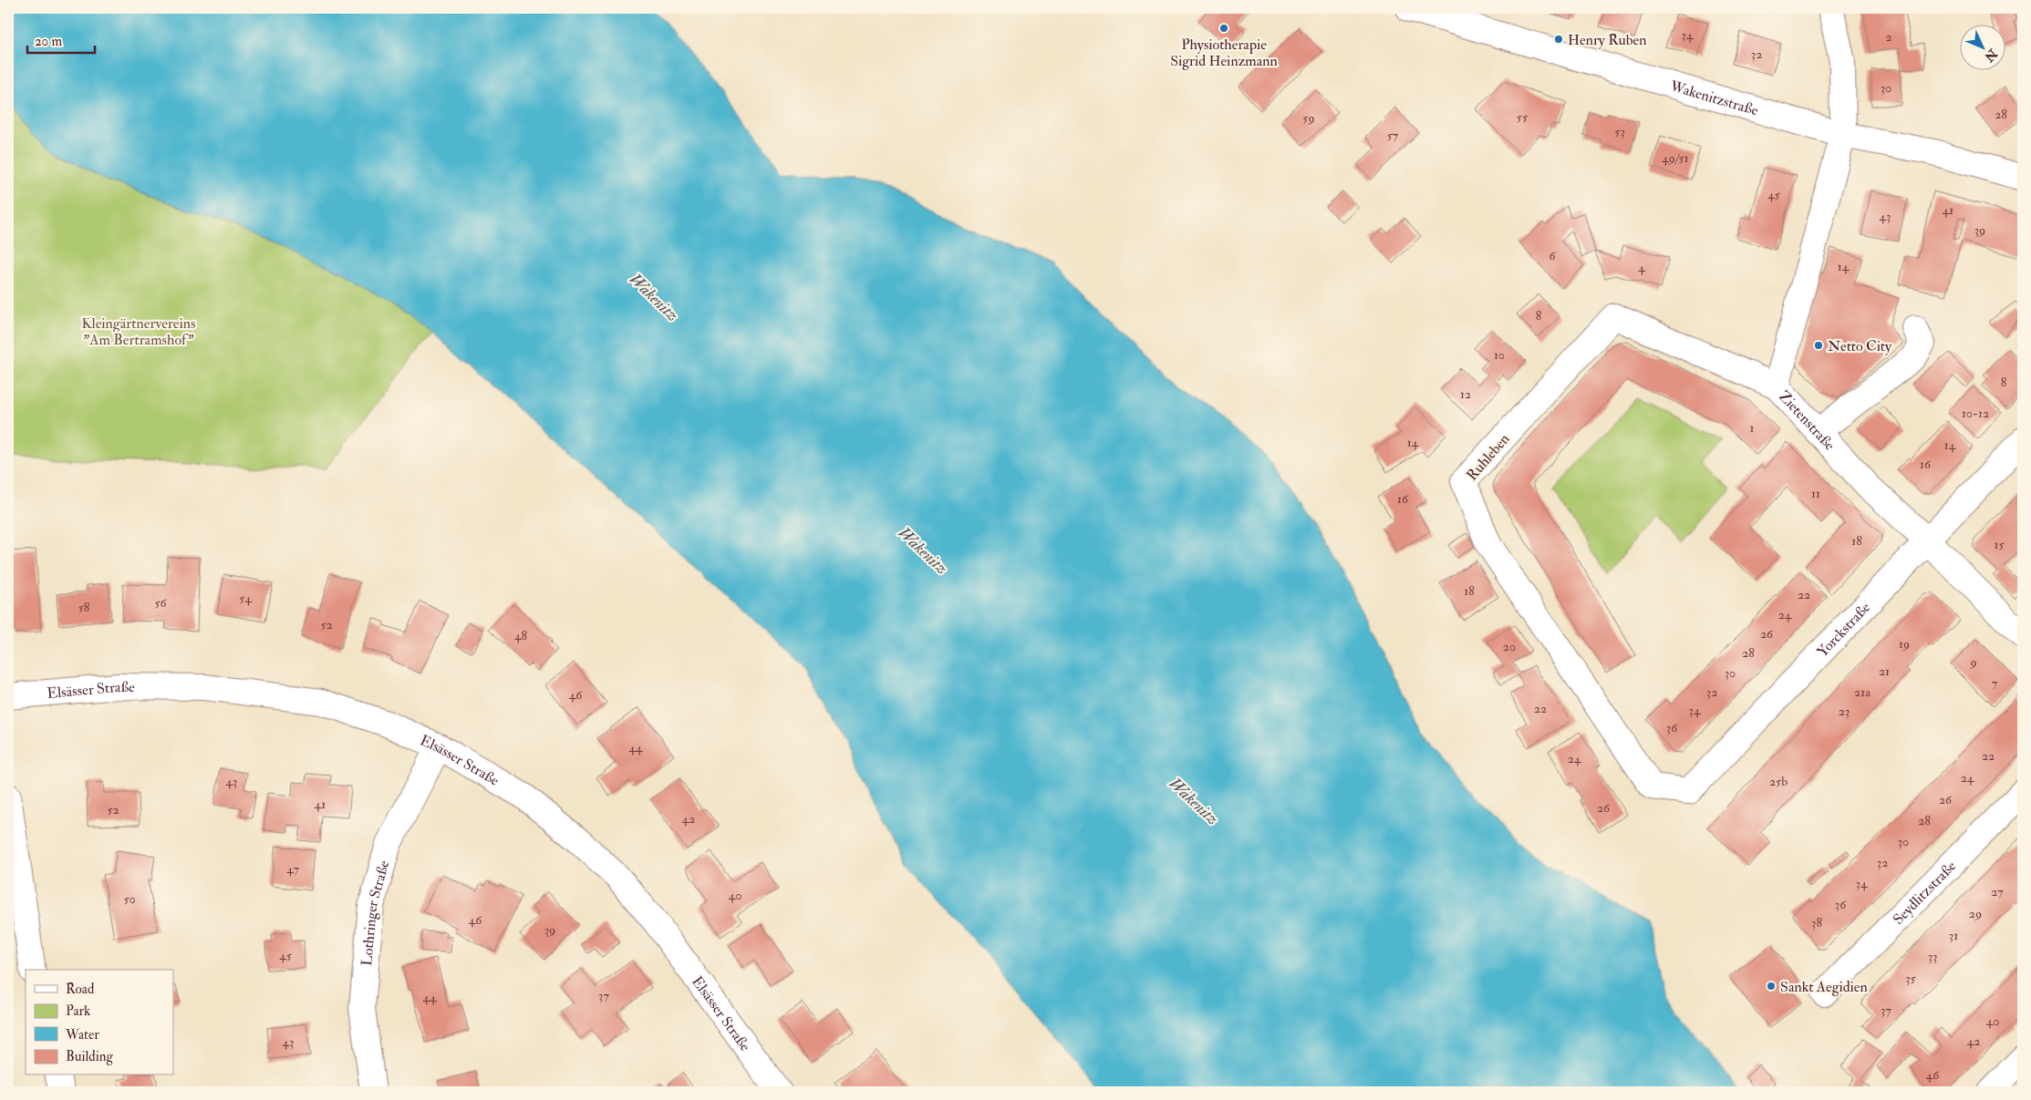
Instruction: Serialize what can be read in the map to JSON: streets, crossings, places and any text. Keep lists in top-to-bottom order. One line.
{"streets":{"street":["Wakenitzstraße","Zietenstraße","Ruhleben","Yorckstraße","Elsässer Straße","Seydlitzstraße","Lothringer Straße"]},"crossings":[["Wakenitzstraße","Zietenstraße"],["Zietenstraße","Ruhleben"],["Zietenstraße","Yorckstraße"],["Ruhleben","Yorckstraße"],["Elsässer Straße","Lothringer Straße"]],"water":["Wakenitz"],"parks":["Kleingärtnervereins \"Am Bertramshof\""],"places":["Physiotherapie Sigrid Heinzmann","Henry Ruben","Netto City","Sankt Aegidien"],"house_numbers":["34","2","32","30","28","55","59","53","57","49/51","45","41","43","39","6","14","4","8","10","8","12","10-12","1","14","14","16","11","16","18","15","18","22","54","56","58","24","52","26","48","19","20","28","9","21","30","7","32","21a","46","22","34","23","36","44","22","24","24","43","25b","26","41","26","52","42","28","30","32","47","34","27","40","50","36","29","46","38","39","31","45","33","35","37","44","37","40","42","43","46"],"legend":["Road","Park","Water","Building"],"scale_bar":"20 m","north":"bottom right"}
